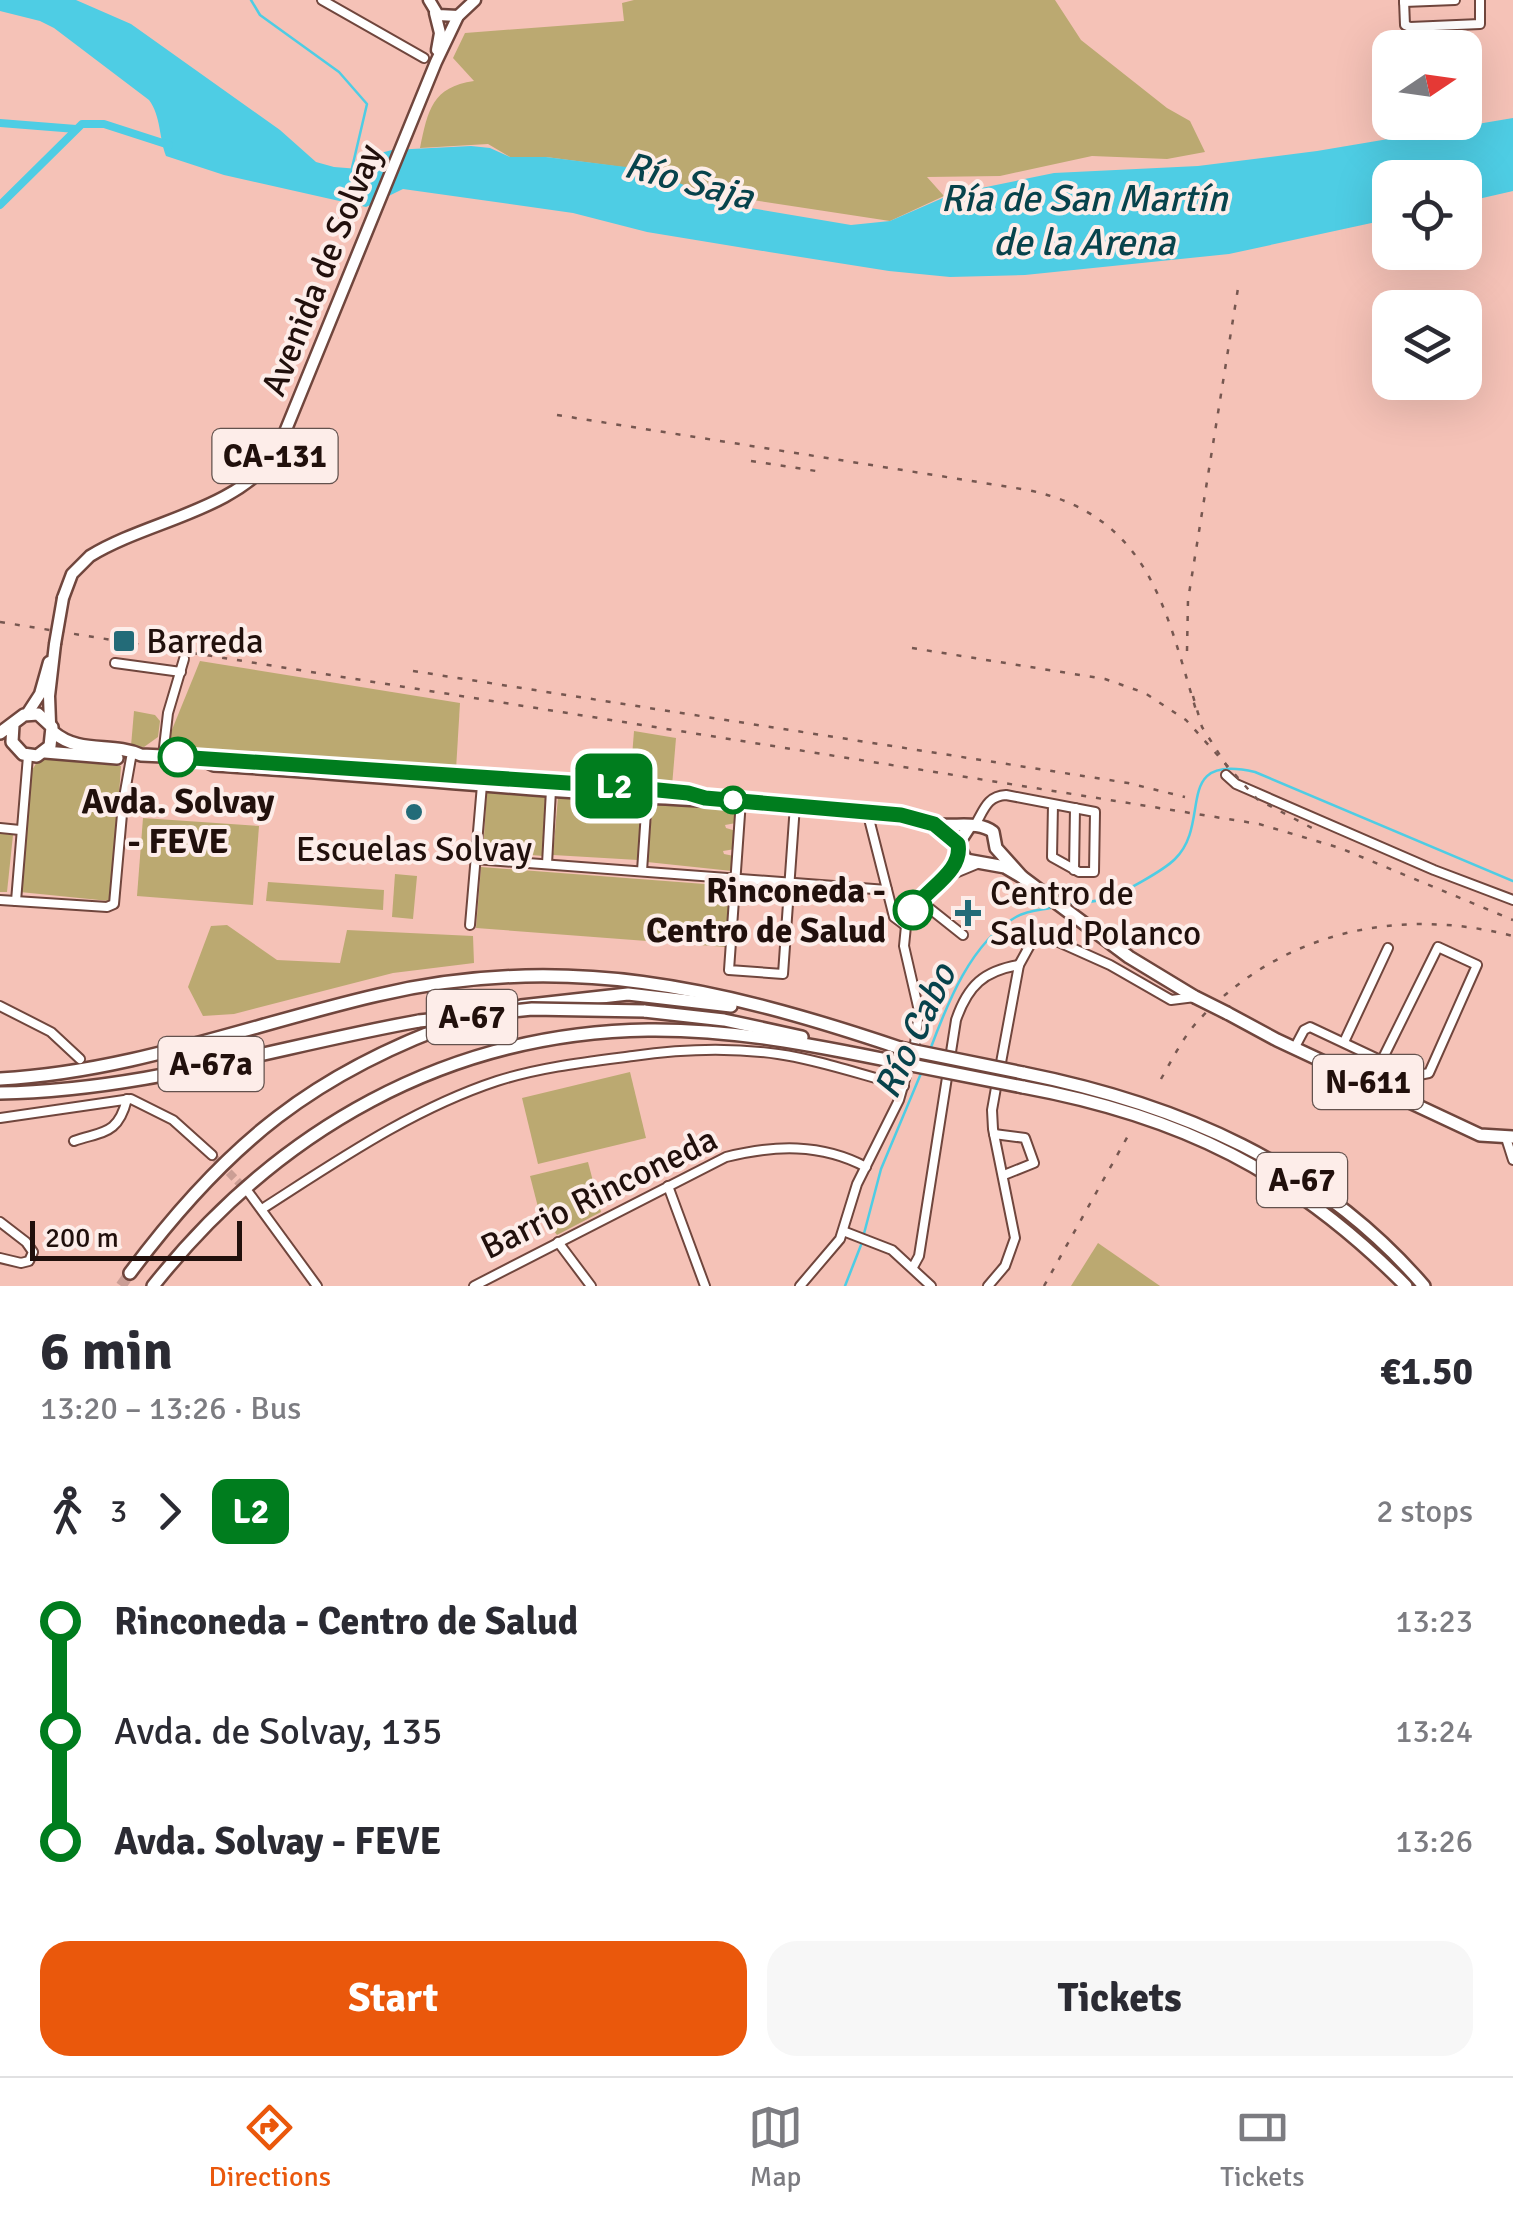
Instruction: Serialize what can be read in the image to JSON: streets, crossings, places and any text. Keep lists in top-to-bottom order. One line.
{"streets":{"highway":["A-67","A-67a","N-611"],"main road":["Avenida de Solvay","CA-131"],"street":["Barrio Rinconeda"]},"crossings":[["Avenida de Solvay","CA-131"],["CA-131","N-611"],["A-67","A-67a"]],"water":["Río Saja","Ría de San Martín de la Arena","Río Cabo"],"places":{"transit":["Barreda"],"other":["Avda. Solvay - FEVE","Escuelas Solvay","Rinconeda - Centro de Salud"],"health":["Centro de Salud Polanco"]},"lines":["bus line L2"],"scale_bar":"200 m","north":"right","page":{"on_map":"L2","scale":"200 m","heading":["6 min","13:20 – 13:26 · Bus","€1.50"],"legs":["3","L2","2 stops"],"list":[{"name":"Rinconeda - Centro de Salud","value":"13:23"},{"name":"Avda. de Solvay, 135","value":"13:24"},{"name":"Avda. Solvay - FEVE","value":"13:26"}],"buttons":["Start","Tickets"],"tabs":["Directions","Map","Tickets"]}}
